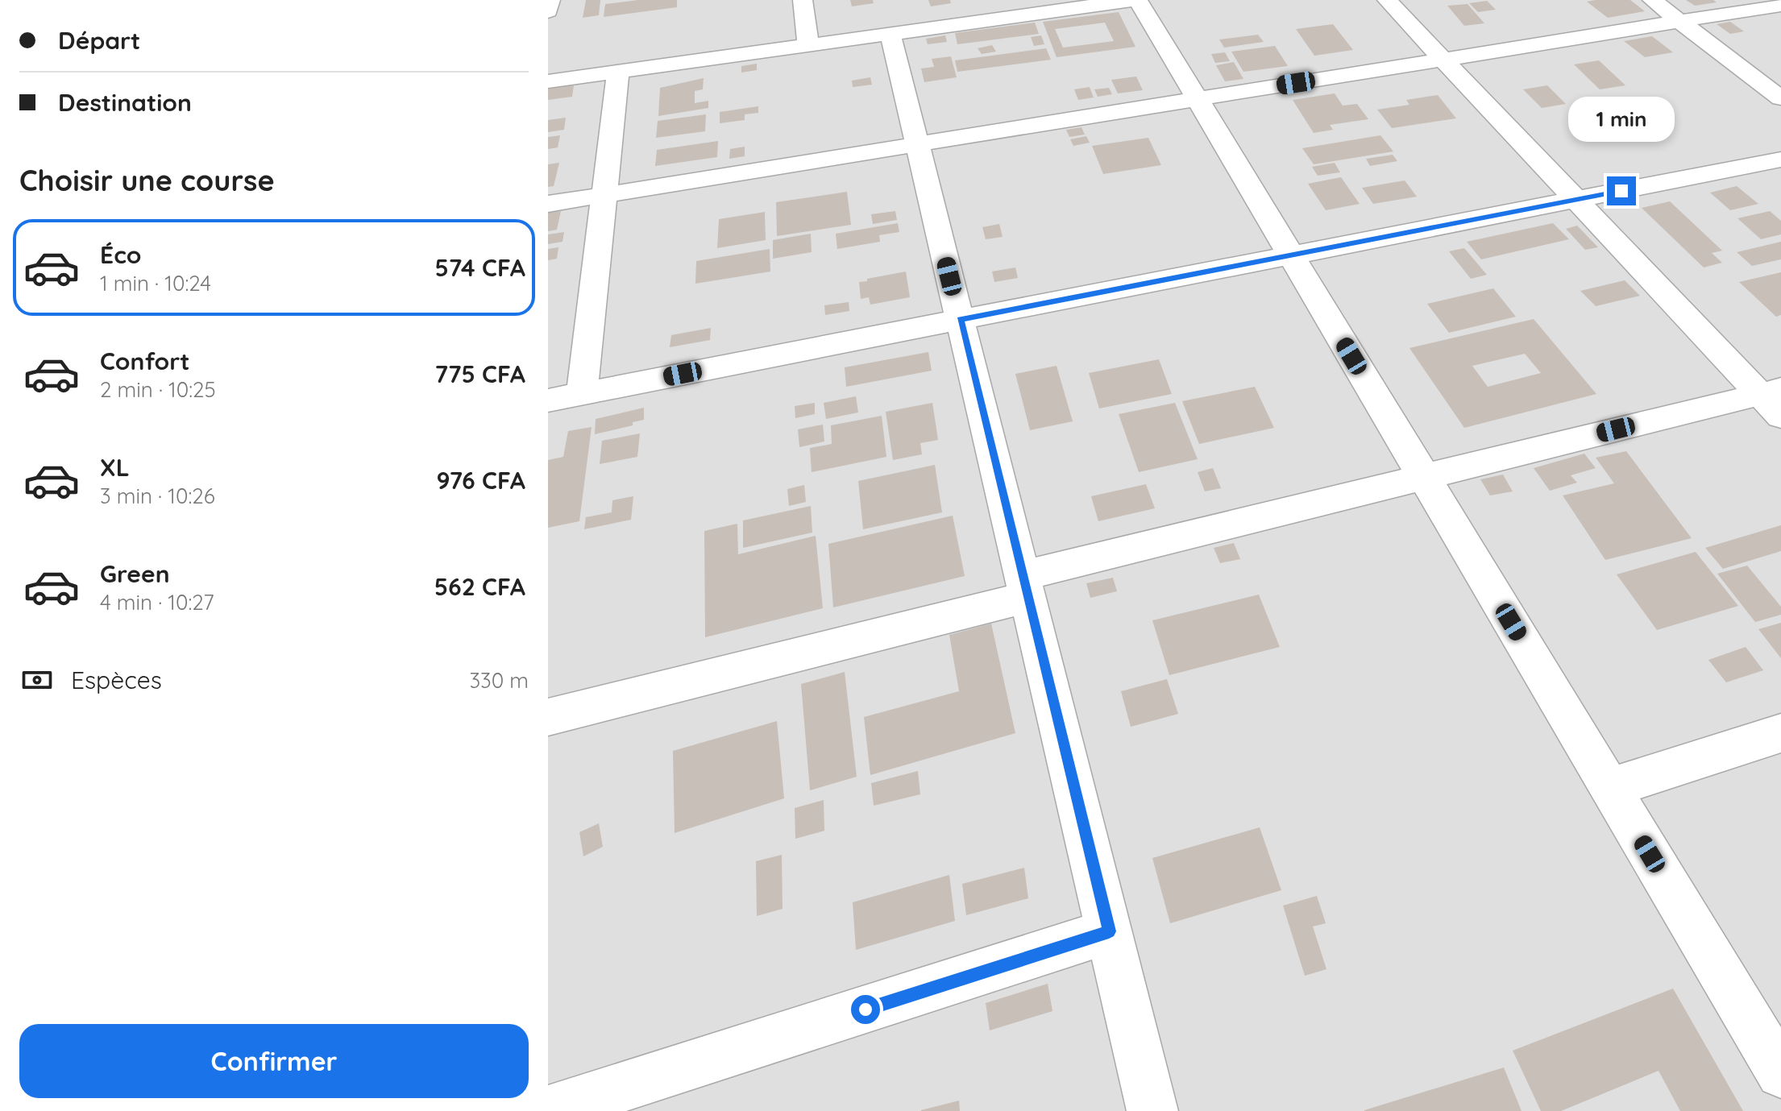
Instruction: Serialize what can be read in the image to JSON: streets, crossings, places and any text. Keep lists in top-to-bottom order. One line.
{"page":{"banner":["Départ","Destination"],"bubble":"1 min","heading":"Choisir une course","list":[{"name":"Éco","note":"1 min · 10:24","value":"574 CFA"},{"name":"Confort","note":"2 min · 10:25","value":"775 CFA"},{"name":"XL","note":"3 min · 10:26","value":"976 CFA"},{"name":"Green","note":"4 min · 10:27","value":"562 CFA"}],"pay":["Espèces","330 m"],"buttons":"Confirmer"}}
